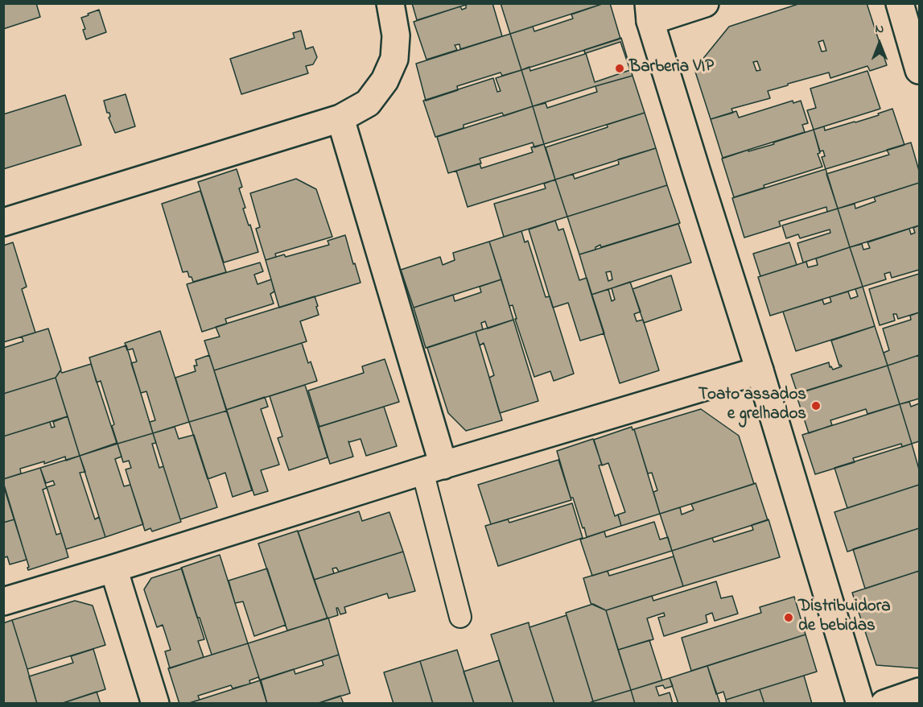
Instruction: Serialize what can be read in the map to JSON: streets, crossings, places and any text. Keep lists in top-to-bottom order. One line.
{"places":["Barberia VIP","Toato assados e grelhados","Distribuidora de bebidas"],"north":"top"}
